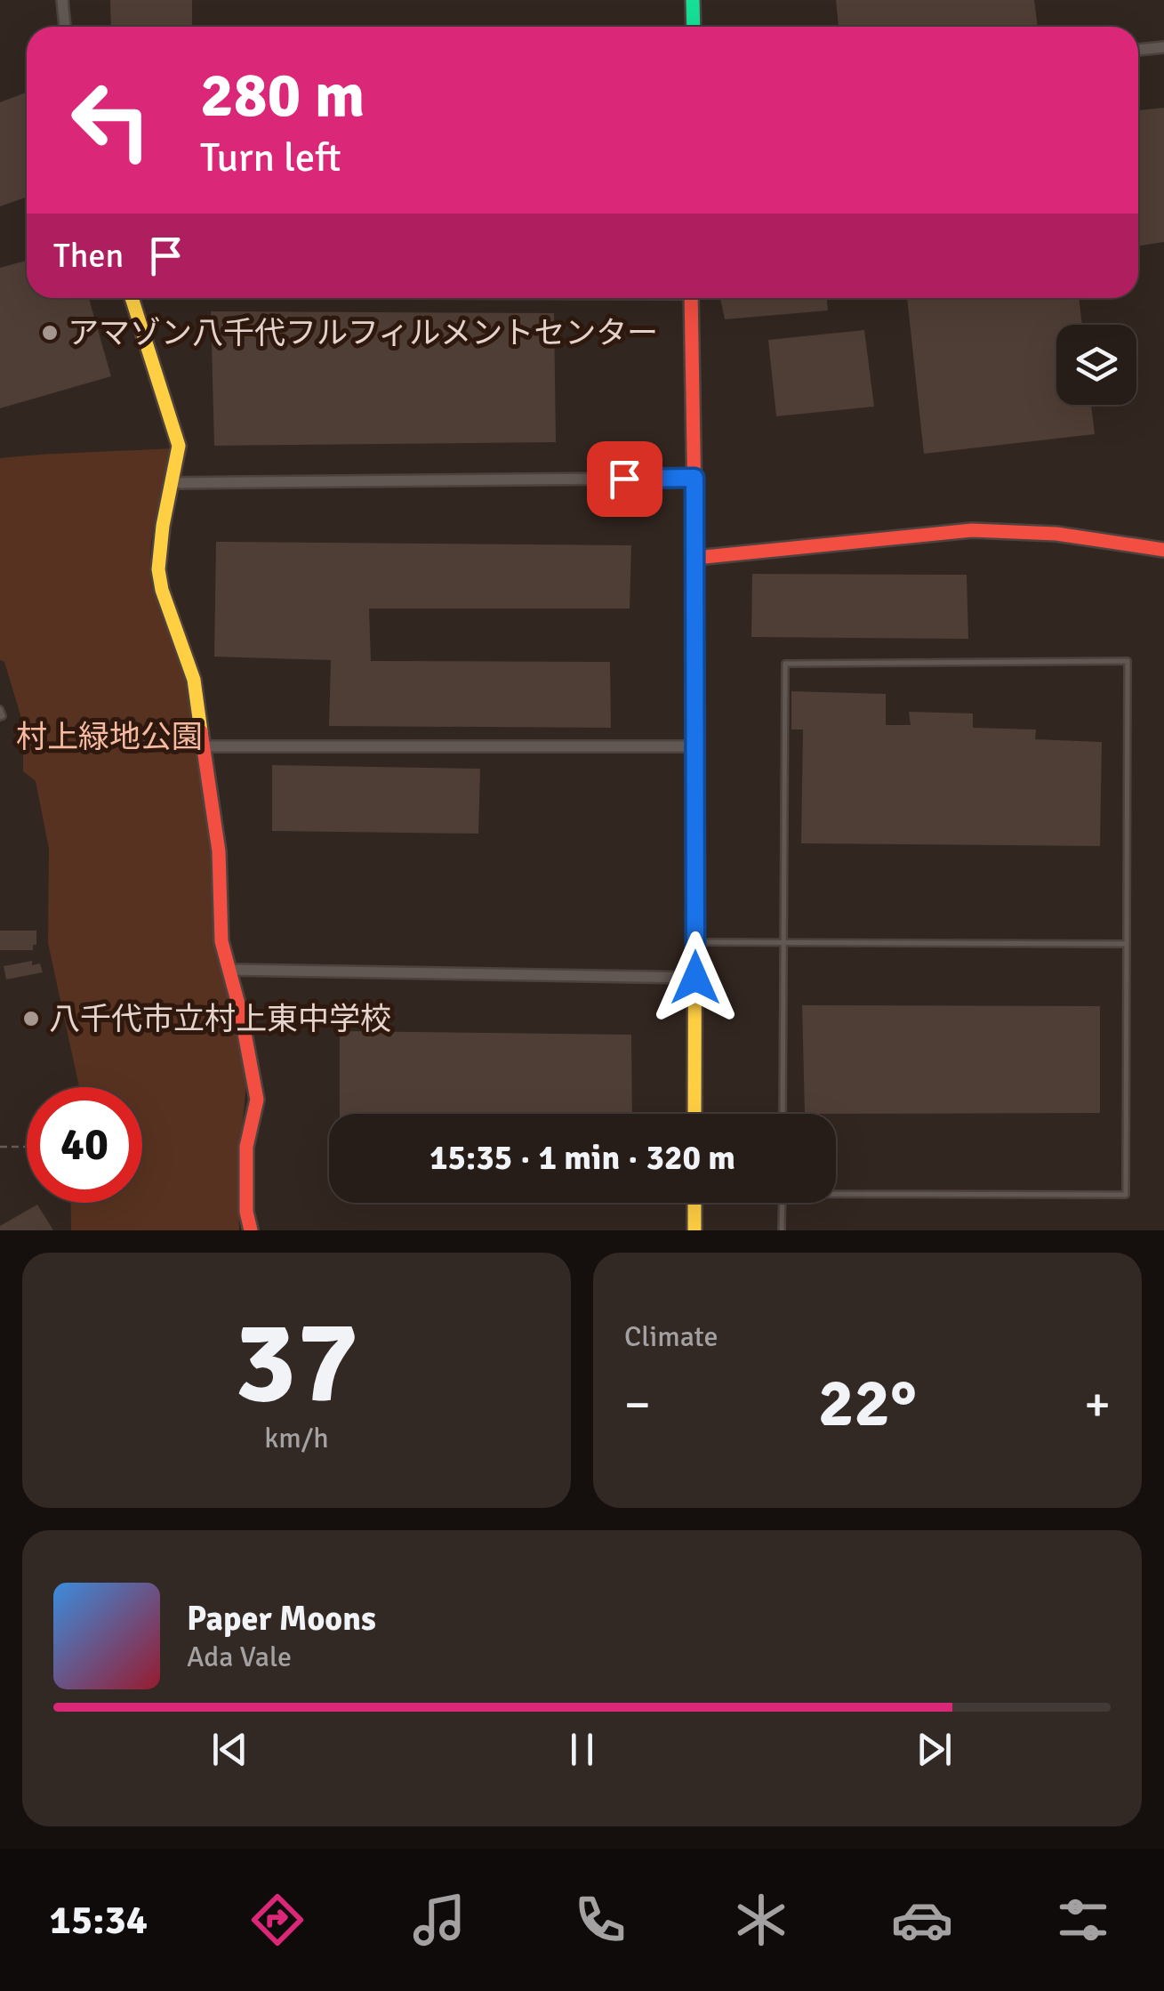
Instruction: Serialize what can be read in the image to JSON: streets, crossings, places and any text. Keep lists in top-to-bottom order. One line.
{"parks":["村上緑地公園"],"places":["アマゾン八千代フルフィルメントセンター","八千代市立村上東中学校"],"page":{"turn":["280 m","Turn left"],"then":"Then","limit":"40","trip":"15:35 · 1 min · 320 m","tile":[["37","km/h"],"Climate"],"heat":["−","22°","+"],"song":["Paper Moons","Ada Vale"],"tabs":"15:34"}}
